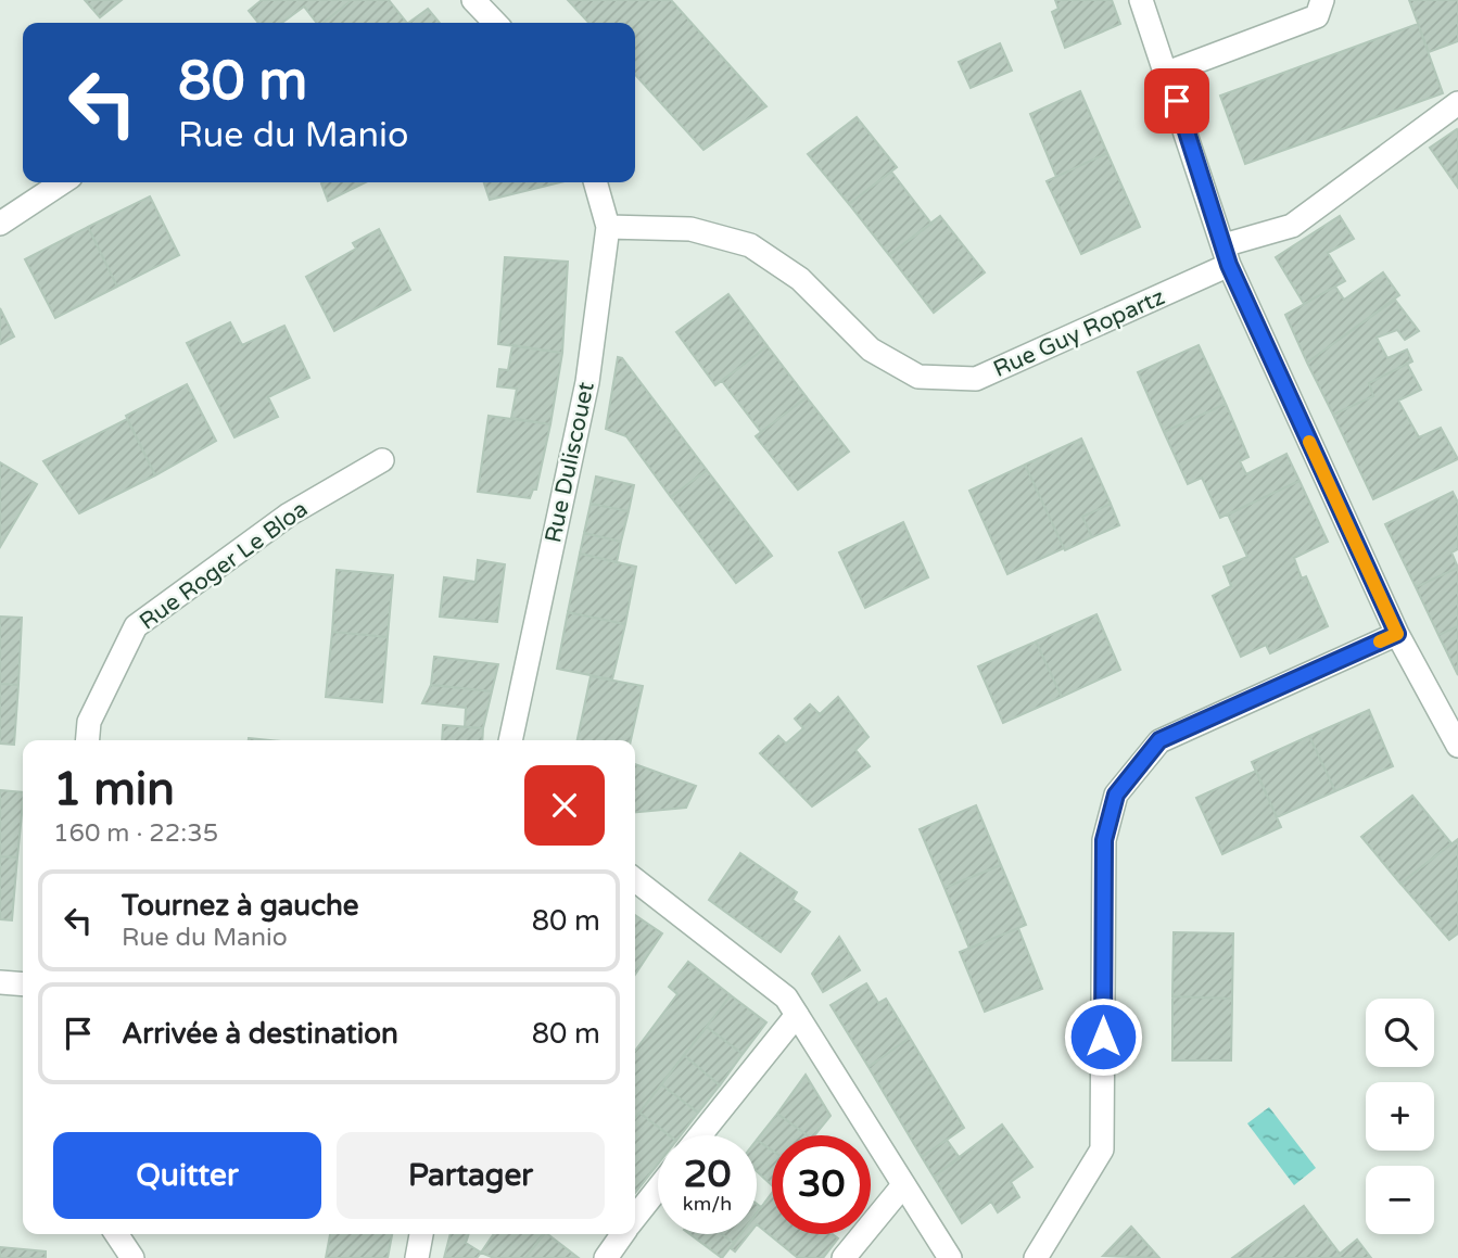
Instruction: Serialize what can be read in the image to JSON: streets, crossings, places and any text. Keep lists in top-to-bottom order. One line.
{"streets":{"street":["Rue Guy Ropartz","Rue Duliscouet","Rue Roger Le Bloa"]},"crossings":[["Rue Guy Ropartz","Rue Duliscouet"]],"page":{"turn":["80 m","Rue du Manio"],"heading":["1 min","160 m · 22:35"],"list":[{"name":"Tournez à gauche","note":"Rue du Manio","value":"80 m"},{"name":"Arrivée à destination","value":"80 m"}],"map_buttons":["+","−"],"buttons":["Quitter","Partager"],"speed":"20 km/h","limit":"30"}}
